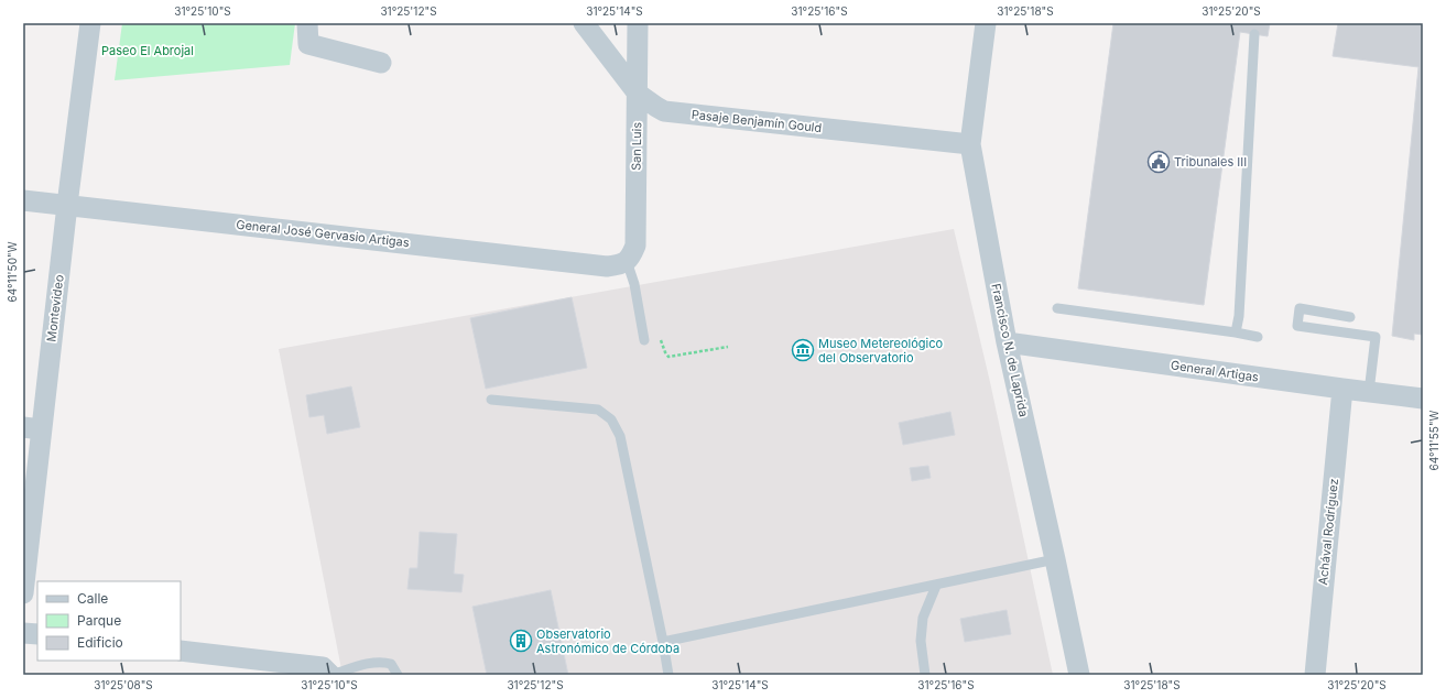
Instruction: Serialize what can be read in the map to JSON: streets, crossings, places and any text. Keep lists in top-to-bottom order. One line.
{"streets":{"street":["Pasaje Benjamín Gould","San Luis","General José Gervasio Artigas","Montevideo","Francisco N. de Laprida","General Artigas","Achával Rodríguez"]},"crossings":[["Pasaje Benjamín Gould","San Luis"],["Pasaje Benjamín Gould","Francisco N. de Laprida"],["San Luis","General José Gervasio Artigas"],["General José Gervasio Artigas","Montevideo"],["Francisco N. de Laprida","General Artigas"],["General Artigas","Achával Rodríguez"]],"parks":["Paseo El Abrojal"],"places":{"public building":["Tribunales III"],"museum":["Museo Metereológico del Observatorio"],"building":["Observatorio Astronómico de Córdoba"]},"legend":["Calle","Parque","Edificio"],"coordinates":["31°25'10\"S","31°25'12\"S","31°25'14\"S","31°25'16\"S","31°25'18\"S","31°25'20\"S","64°11'50\"W","64°11'55\"W","31°25'08\"S"]}
